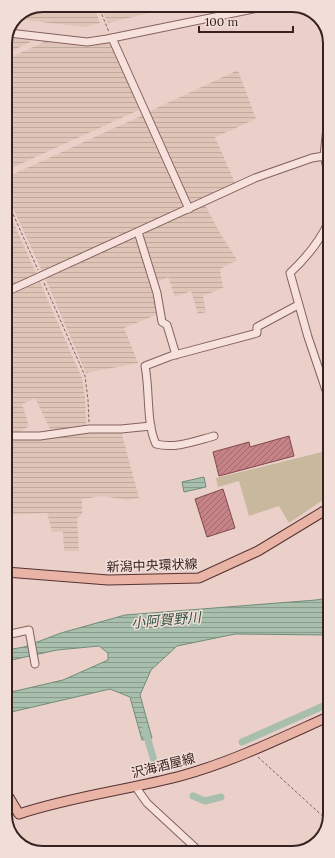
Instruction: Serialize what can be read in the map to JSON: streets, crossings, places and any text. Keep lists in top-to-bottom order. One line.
{"streets":{"main road":["新潟中央環状線","沢海酒屋線"]},"water":["小阿賀野川"],"scale_bar":"100 m"}
